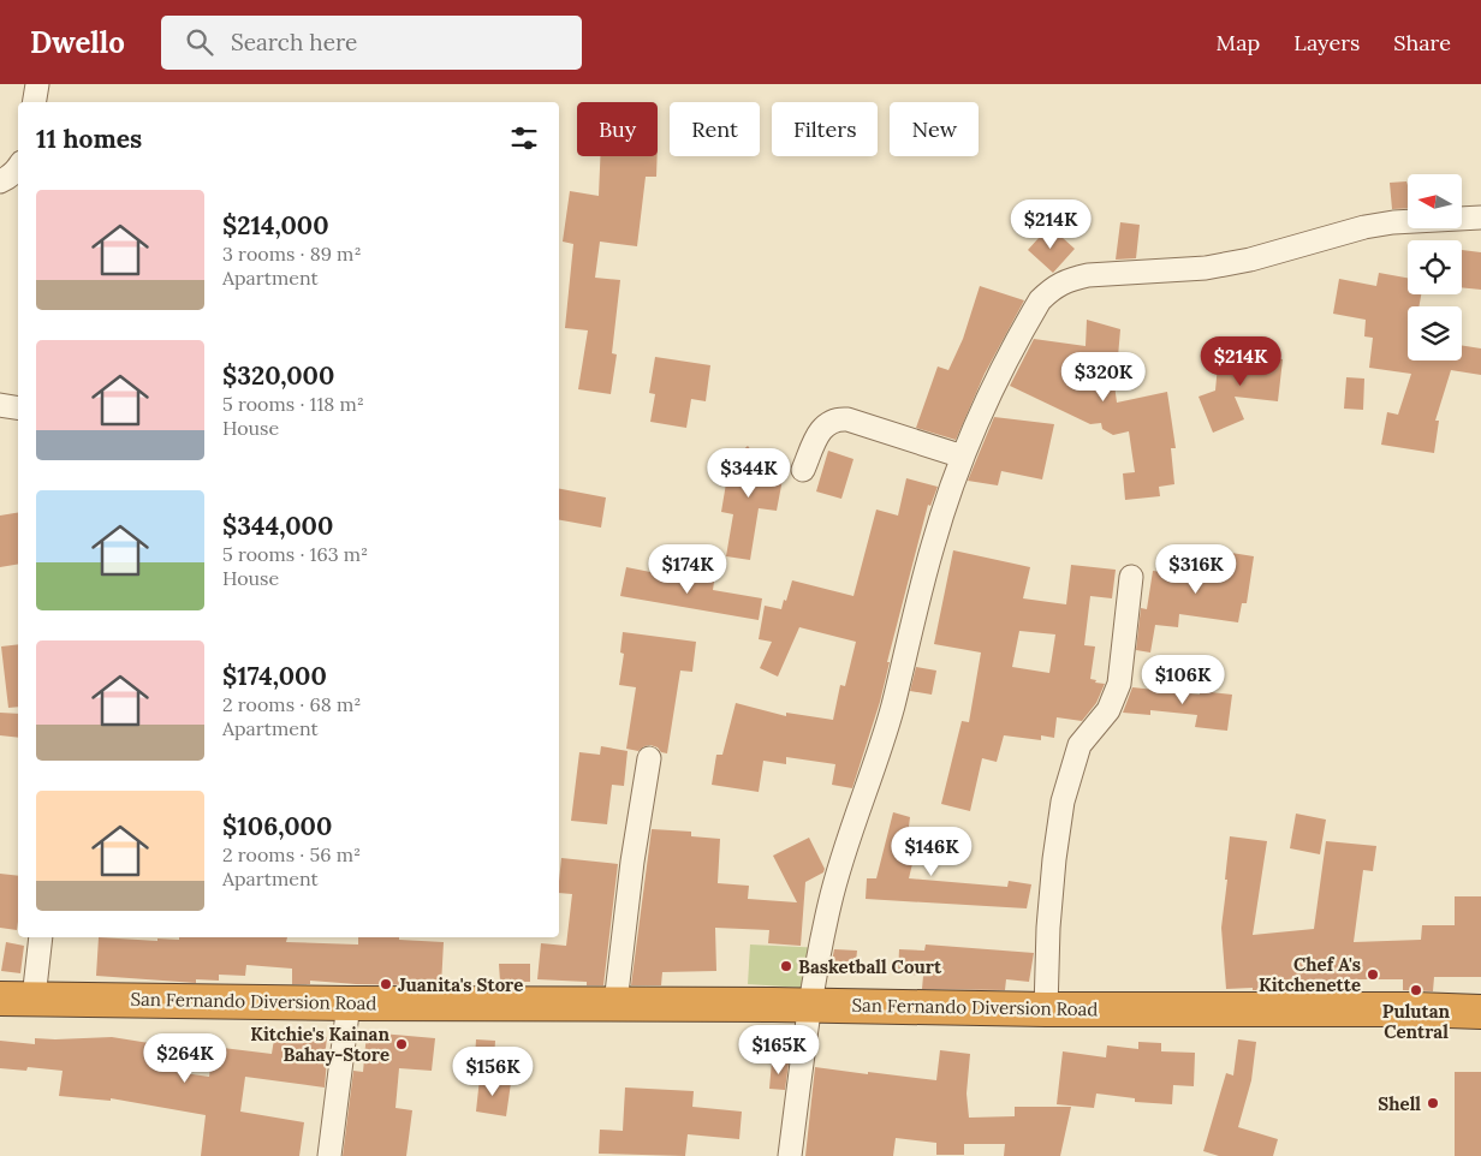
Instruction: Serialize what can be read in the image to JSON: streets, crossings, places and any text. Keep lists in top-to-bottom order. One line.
{"streets":{"highway":["San Fernando Diversion Road"]},"places":["Basketball Court","Chef A's Kitchenette","Juanita's Store","Pulutan Central","Kitchie's Kainan Bahay-Store","Shell"],"north":"left","page":{"header":"Dwello","search":"Search here","nav":["Map","Layers","Share"],"chip":["Buy","Rent","Filters","New"],"heading":"11 homes","list":[{"name":"$214,000","note":"3 rooms · 89 m² · Apartment"},{"name":"$320,000","note":"5 rooms · 118 m² · House"},{"name":"$344,000","note":"5 rooms · 163 m² · House"},{"name":"$174,000","note":"2 rooms · 68 m² · Apartment"},{"name":"$106,000","note":"2 rooms · 56 m² · Apartment"}],"price":["$214K","$214K","$320K","$344K","$174K","$316K","$106K","$146K","$165K","$264K","$156K"]}}
